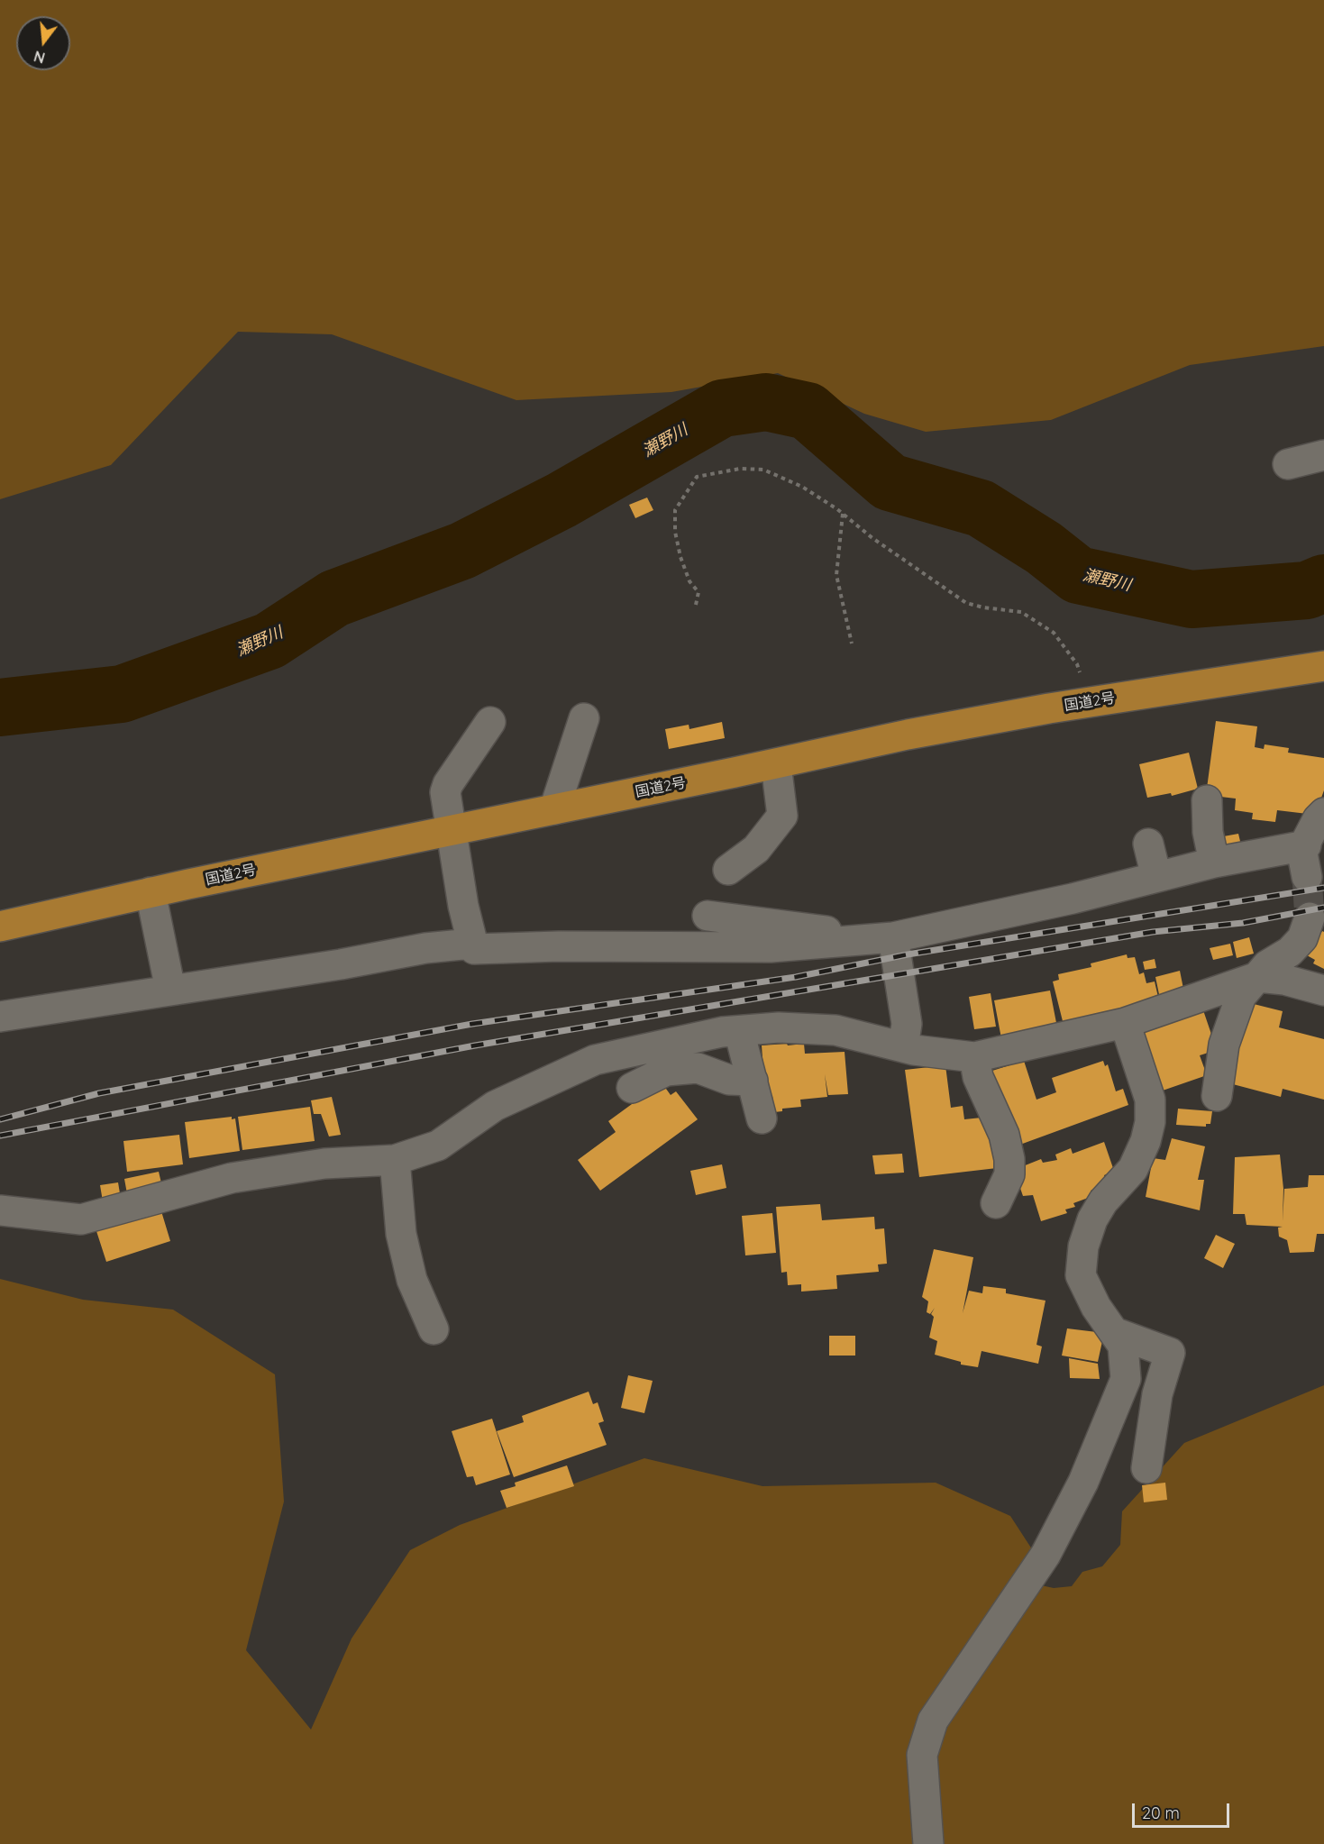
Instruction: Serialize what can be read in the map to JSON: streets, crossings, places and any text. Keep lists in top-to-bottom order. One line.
{"streets":{"highway":["国道2号"]},"water":["瀬野川"],"scale_bar":"20 m","north":"bottom"}
